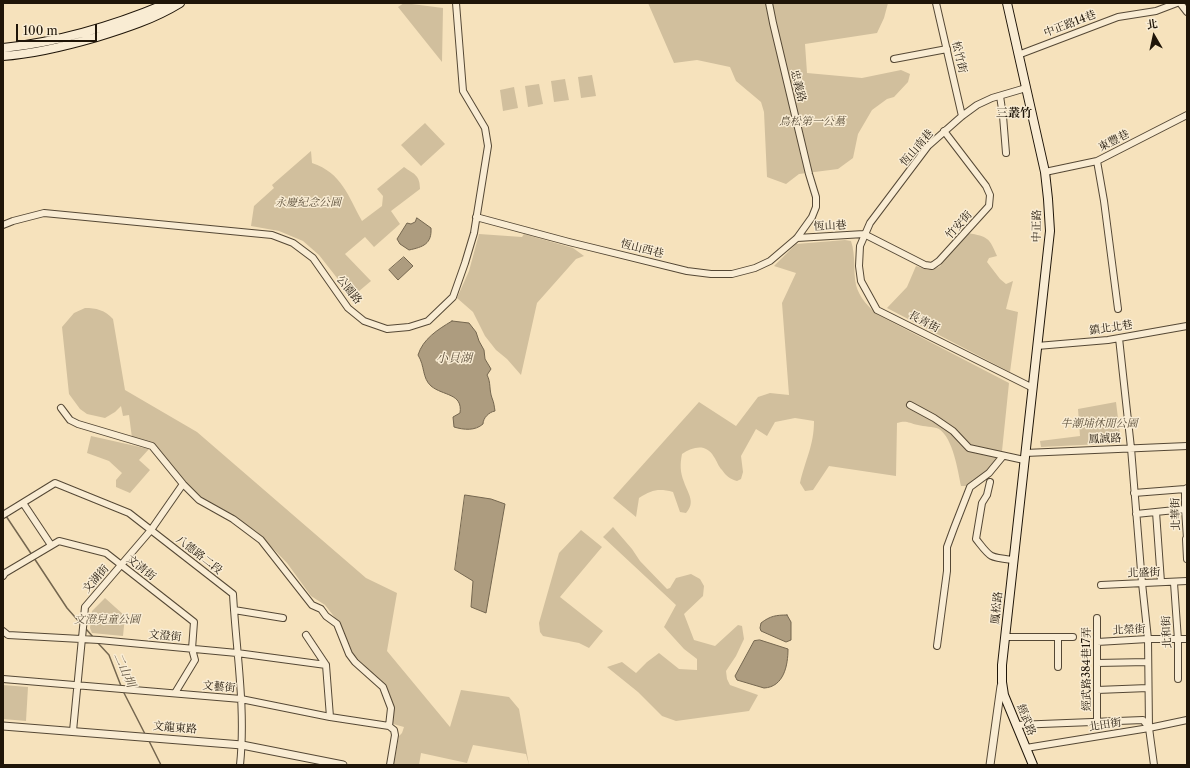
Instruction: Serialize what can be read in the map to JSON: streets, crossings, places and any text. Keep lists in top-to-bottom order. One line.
{"streets":{"main road":["中正路","鳳松路","經武路"],"street":["中正路14巷","松竹街","忠義路","東豐巷","恆山南巷","竹安街","恆山巷","恆山西巷","公園路","長青街","鎮北北巷","鳳誠路","北華街","八德路二段","文清街","北盛街","文湖街","北榮街","北和街","文澄街","經武路384巷17弄","文藝街","北田街","文龍東路"]},"crossings":[["中正路14巷","中正路"],["松竹街","恆山南巷"],["忠義路","恆山巷"],["忠義路","恆山西巷"],["東豐巷","中正路"],["恆山南巷","竹安街"],["恆山南巷","恆山巷"],["恆山南巷","中正路"],["恆山南巷","長青街"],["竹安街","恆山巷"],["竹安街","長青街"],["恆山巷","恆山西巷"],["恆山巷","長青街"],["中正路","長青街"],["中正路","鎮北北巷"],["中正路","鳳誠路"],["中正路","鳳松路"],["恆山西巷","公園路"],["鳳誠路","鳳松路"],["八德路二段","文湖街"],["八德路二段","文澄街"],["八德路二段","文藝街"],["八德路二段","文龍東路"],["文清街","文湖街"],["文清街","文澄街"],["文清街","文藝街"],["北盛街","北和街"],["文湖街","文澄街"],["文湖街","文藝街"],["文湖街","文龍東路"],["鳳松路","經武路"],["北榮街","北和街"],["北榮街","經武路384巷17弄"],["經武路","北田街"]],"districts":["三叢竹"],"water":["小貝湖","二山圳"],"parks":["鳥松第一公墓","永慶紀念公園","牛潮埔休閒公園","文澄兒童公園"],"scale_bar":"100 m","north":"top"}
